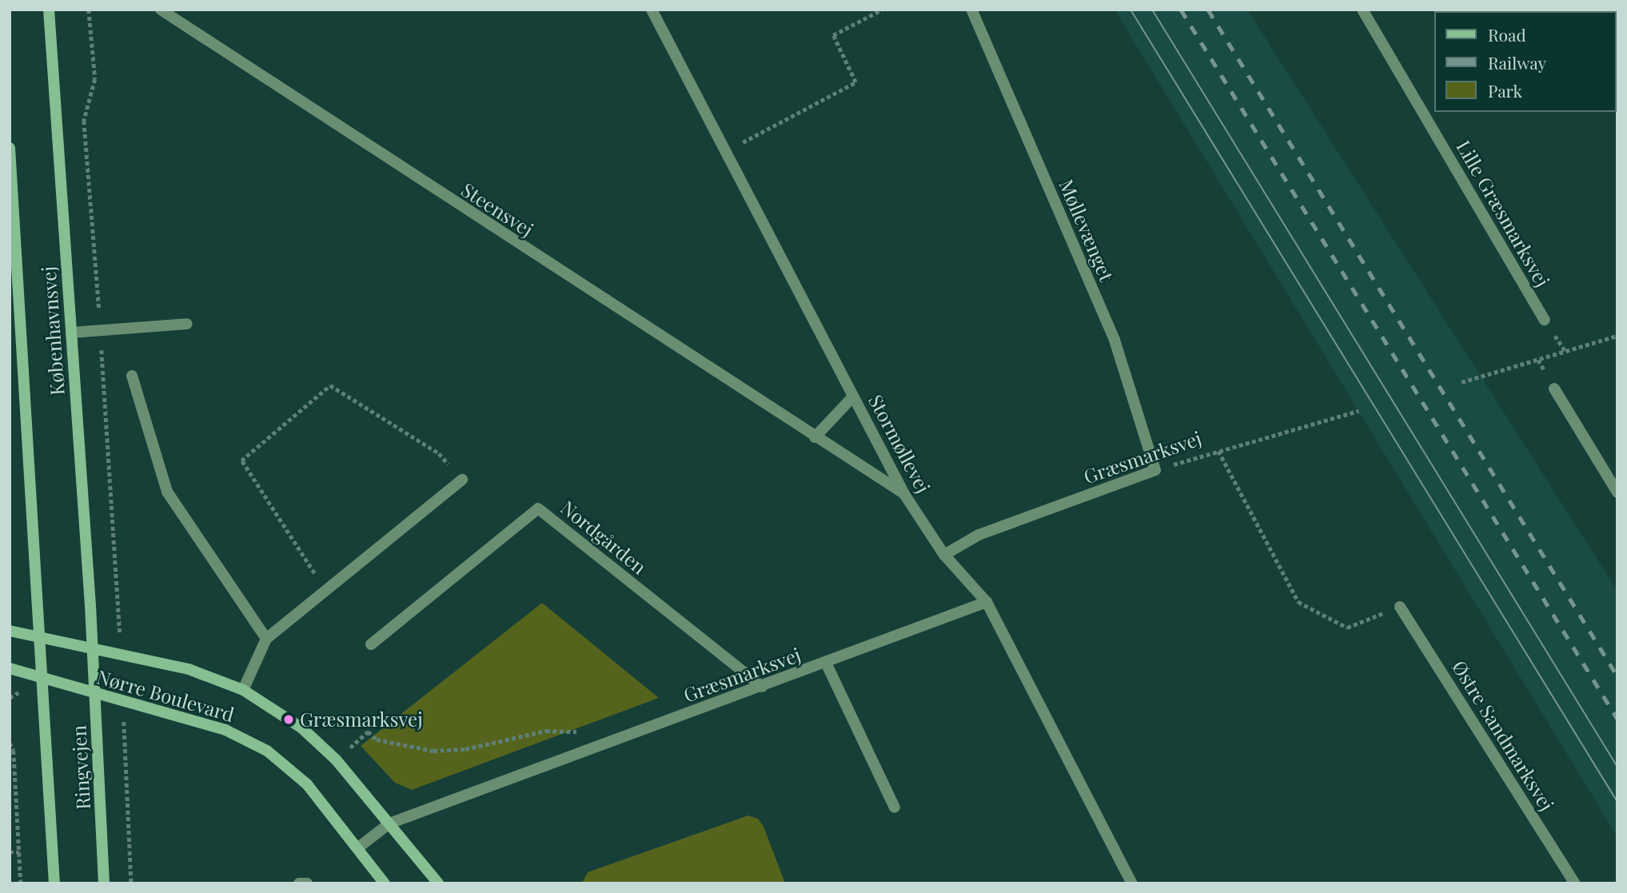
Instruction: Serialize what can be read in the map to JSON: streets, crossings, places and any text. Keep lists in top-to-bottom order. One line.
{"streets":{"main road":["Københavnsvej","Nørre Boulevard","Ringvejen"],"street":["Steensvej","Lille Græsmarksvej","Møllevænget","Stormøllevej","Græsmarksvej","Nordgården","Østre Sandmarksvej"]},"crossings":[["Steensvej","Stormøllevej"],["Møllevænget","Græsmarksvej"],["Københavnsvej","Nørre Boulevard"],["Københavnsvej","Ringvejen"],["Stormøllevej","Græsmarksvej"],["Græsmarksvej","Nordgården"],["Græsmarksvej","Nørre Boulevard"],["Nørre Boulevard","Ringvejen"]],"places":["Græsmarksvej"],"legend":["Road","Railway","Park"]}
